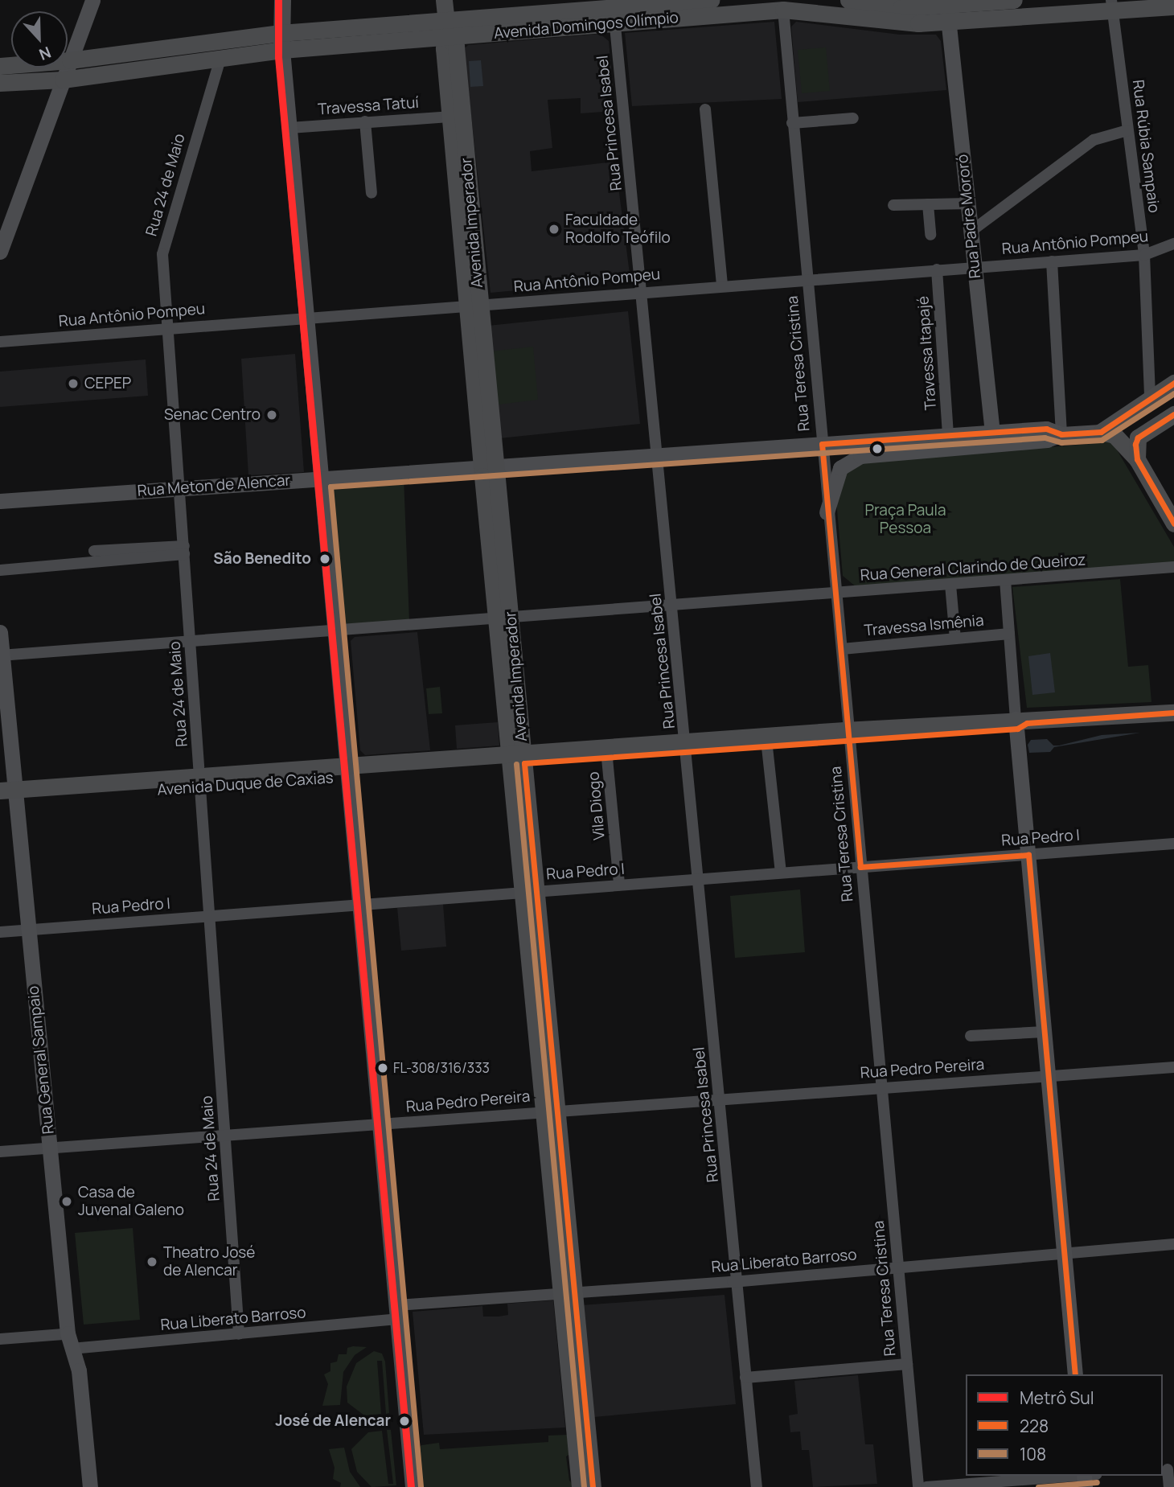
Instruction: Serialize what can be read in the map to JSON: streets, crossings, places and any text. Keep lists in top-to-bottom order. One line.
{"streets":{"main road":["Avenida Domingos Olímpio","Avenida Imperador","Avenida Duque de Caxias"],"street":["Travessa Tatuí","Rua Princesa Isabel","Rua Rúbia Sampaio","Rua 24 de Maio","Rua Padre Mororó","Rua Antônio Pompeu","Travessa Itapajé","Rua Teresa Cristina","Rua Meton de Alencar","Rua General Clarindo de Queiroz","Travessa Ismênia","Vila Diogo","Rua Pedro I","Rua General Sampaio","Rua Pedro Pereira","Rua Liberato Barroso"]},"crossings":[["Avenida Domingos Olímpio","Rua Princesa Isabel"],["Avenida Domingos Olímpio","Rua Rúbia Sampaio"],["Avenida Domingos Olímpio","Rua 24 de Maio"],["Avenida Domingos Olímpio","Rua Padre Mororó"],["Avenida Domingos Olímpio","Avenida Imperador"],["Avenida Domingos Olímpio","Rua Teresa Cristina"],["Travessa Tatuí","Avenida Imperador"],["Rua Princesa Isabel","Rua Antônio Pompeu"],["Rua Princesa Isabel","Rua Meton de Alencar"],["Rua Princesa Isabel","Rua General Clarindo de Queiroz"],["Rua Princesa Isabel","Avenida Duque de Caxias"],["Rua Princesa Isabel","Rua Pedro I"],["Rua Princesa Isabel","Rua Pedro Pereira"],["Rua Princesa Isabel","Rua Liberato Barroso"],["Rua Rúbia Sampaio","Rua Antônio Pompeu"],["Rua 24 de Maio","Rua Antônio Pompeu"],["Rua 24 de Maio","Rua Meton de Alencar"],["Rua 24 de Maio","Rua General Clarindo de Queiroz"],["Rua 24 de Maio","Avenida Duque de Caxias"],["Rua 24 de Maio","Rua Pedro I"],["Rua 24 de Maio","Rua Pedro Pereira"],["Rua 24 de Maio","Rua Liberato Barroso"],["Rua Padre Mororó","Rua Antônio Pompeu"],["Rua Padre Mororó","Rua Meton de Alencar"],["Avenida Imperador","Rua Antônio Pompeu"],["Avenida Imperador","Rua Meton de Alencar"],["Avenida Imperador","Rua General Clarindo de Queiroz"],["Avenida Imperador","Avenida Duque de Caxias"],["Avenida Imperador","Rua Pedro I"],["Avenida Imperador","Rua Pedro Pereira"],["Avenida Imperador","Rua Liberato Barroso"],["Rua Antônio Pompeu","Travessa Itapajé"],["Rua Antônio Pompeu","Rua Teresa Cristina"],["Travessa Itapajé","Rua Meton de Alencar"],["Rua Teresa Cristina","Rua Meton de Alencar"],["Rua Teresa Cristina","Rua General Clarindo de Queiroz"],["Rua Teresa Cristina","Travessa Ismênia"],["Rua Teresa Cristina","Avenida Duque de Caxias"],["Rua Teresa Cristina","Rua Pedro I"],["Rua Teresa Cristina","Rua Pedro Pereira"],["Rua Teresa Cristina","Rua Liberato Barroso"],["Rua General Clarindo de Queiroz","Rua General Sampaio"],["Avenida Duque de Caxias","Vila Diogo"],["Avenida Duque de Caxias","Rua General Sampaio"],["Vila Diogo","Rua Pedro I"],["Rua Pedro I","Rua General Sampaio"],["Rua General Sampaio","Rua Pedro Pereira"],["Rua General Sampaio","Rua Liberato Barroso"]],"parks":["Praça Paula Pessoa"],"places":["Faculdade Rodolfo Teófilo","CEPEP","Senac Centro","São Benedito","FL-308/316/333","Casa de Juvenal Galeno","Theatro José de Alencar","José de Alencar"],"lines":["metro line Sul","transit line 228","transit line 108"],"legend":["Metrô Sul","228","108"],"north":"bottom"}
